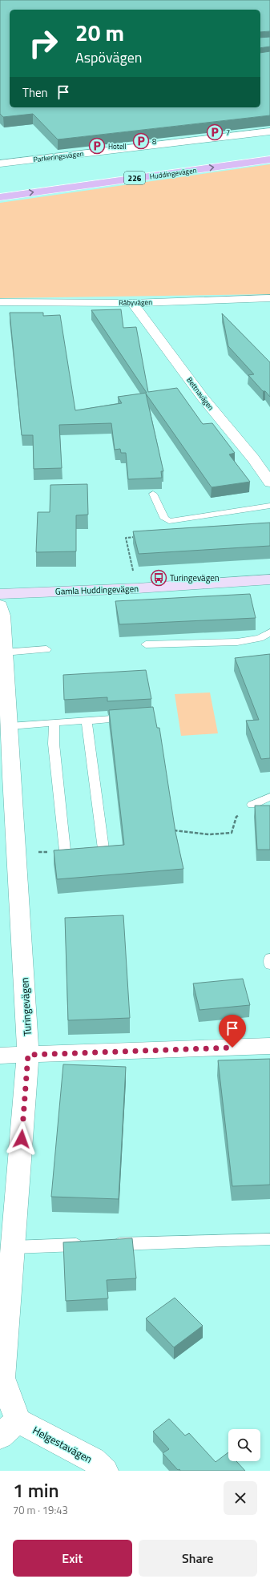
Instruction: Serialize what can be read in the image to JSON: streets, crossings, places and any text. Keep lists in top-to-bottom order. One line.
{"streets":{"main road":["Huddingevägen","226"],"street":["Parkeringsvägen","Råbyvägen","Bettnavägen","Gamla Huddingevägen","Turingevägen","Helgestavägen"]},"crossings":[["Råbyvägen","Bettnavägen"],["Turingevägen","Helgestavägen"]],"places":{"parking":["7","8","Hotell"],"bus stop":["Turingevägen"]},"page":{"turn":["20 m","Aspövägen"],"then":"Then","heading":["1 min","70 m · 19:43"],"buttons":["Exit","Share"]}}
